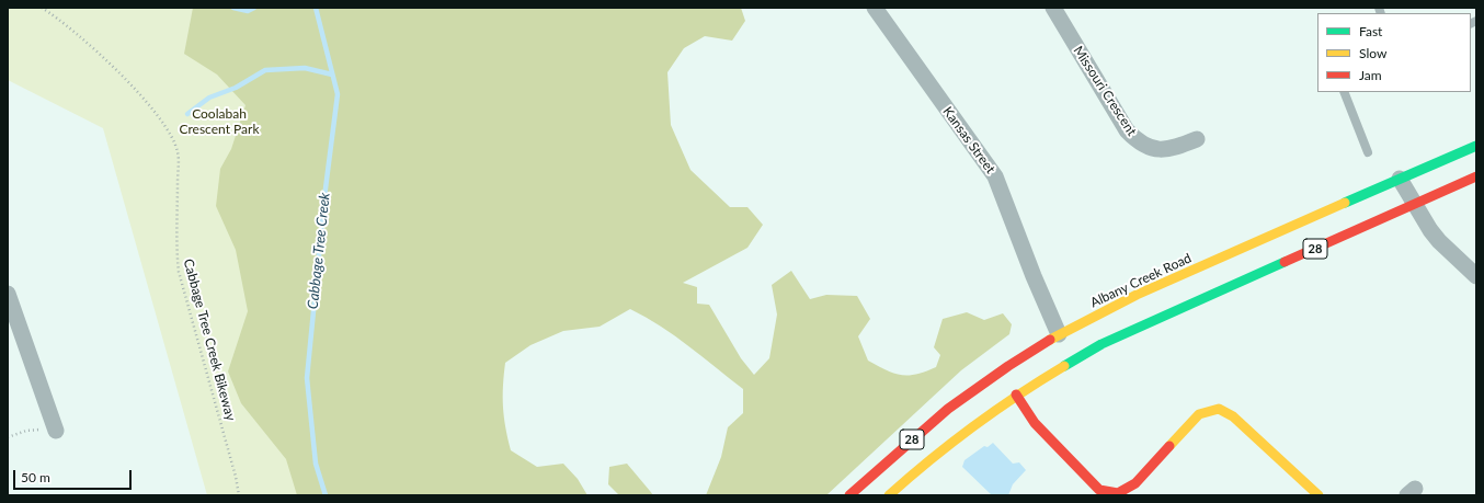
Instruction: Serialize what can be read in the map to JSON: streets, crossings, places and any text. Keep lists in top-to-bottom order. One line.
{"streets":{"main road":["28","Albany Creek Road"],"street":["Missouri Crescent","Kansas Street"],"path":["Cabbage Tree Creek Bikeway"]},"crossings":[["Kansas Street","Albany Creek Road"]],"water":["Cabbage Tree Creek"],"parks":["Coolabah Crescent Park"],"legend":["Fast","Slow","Jam"],"scale_bar":"50 m"}
